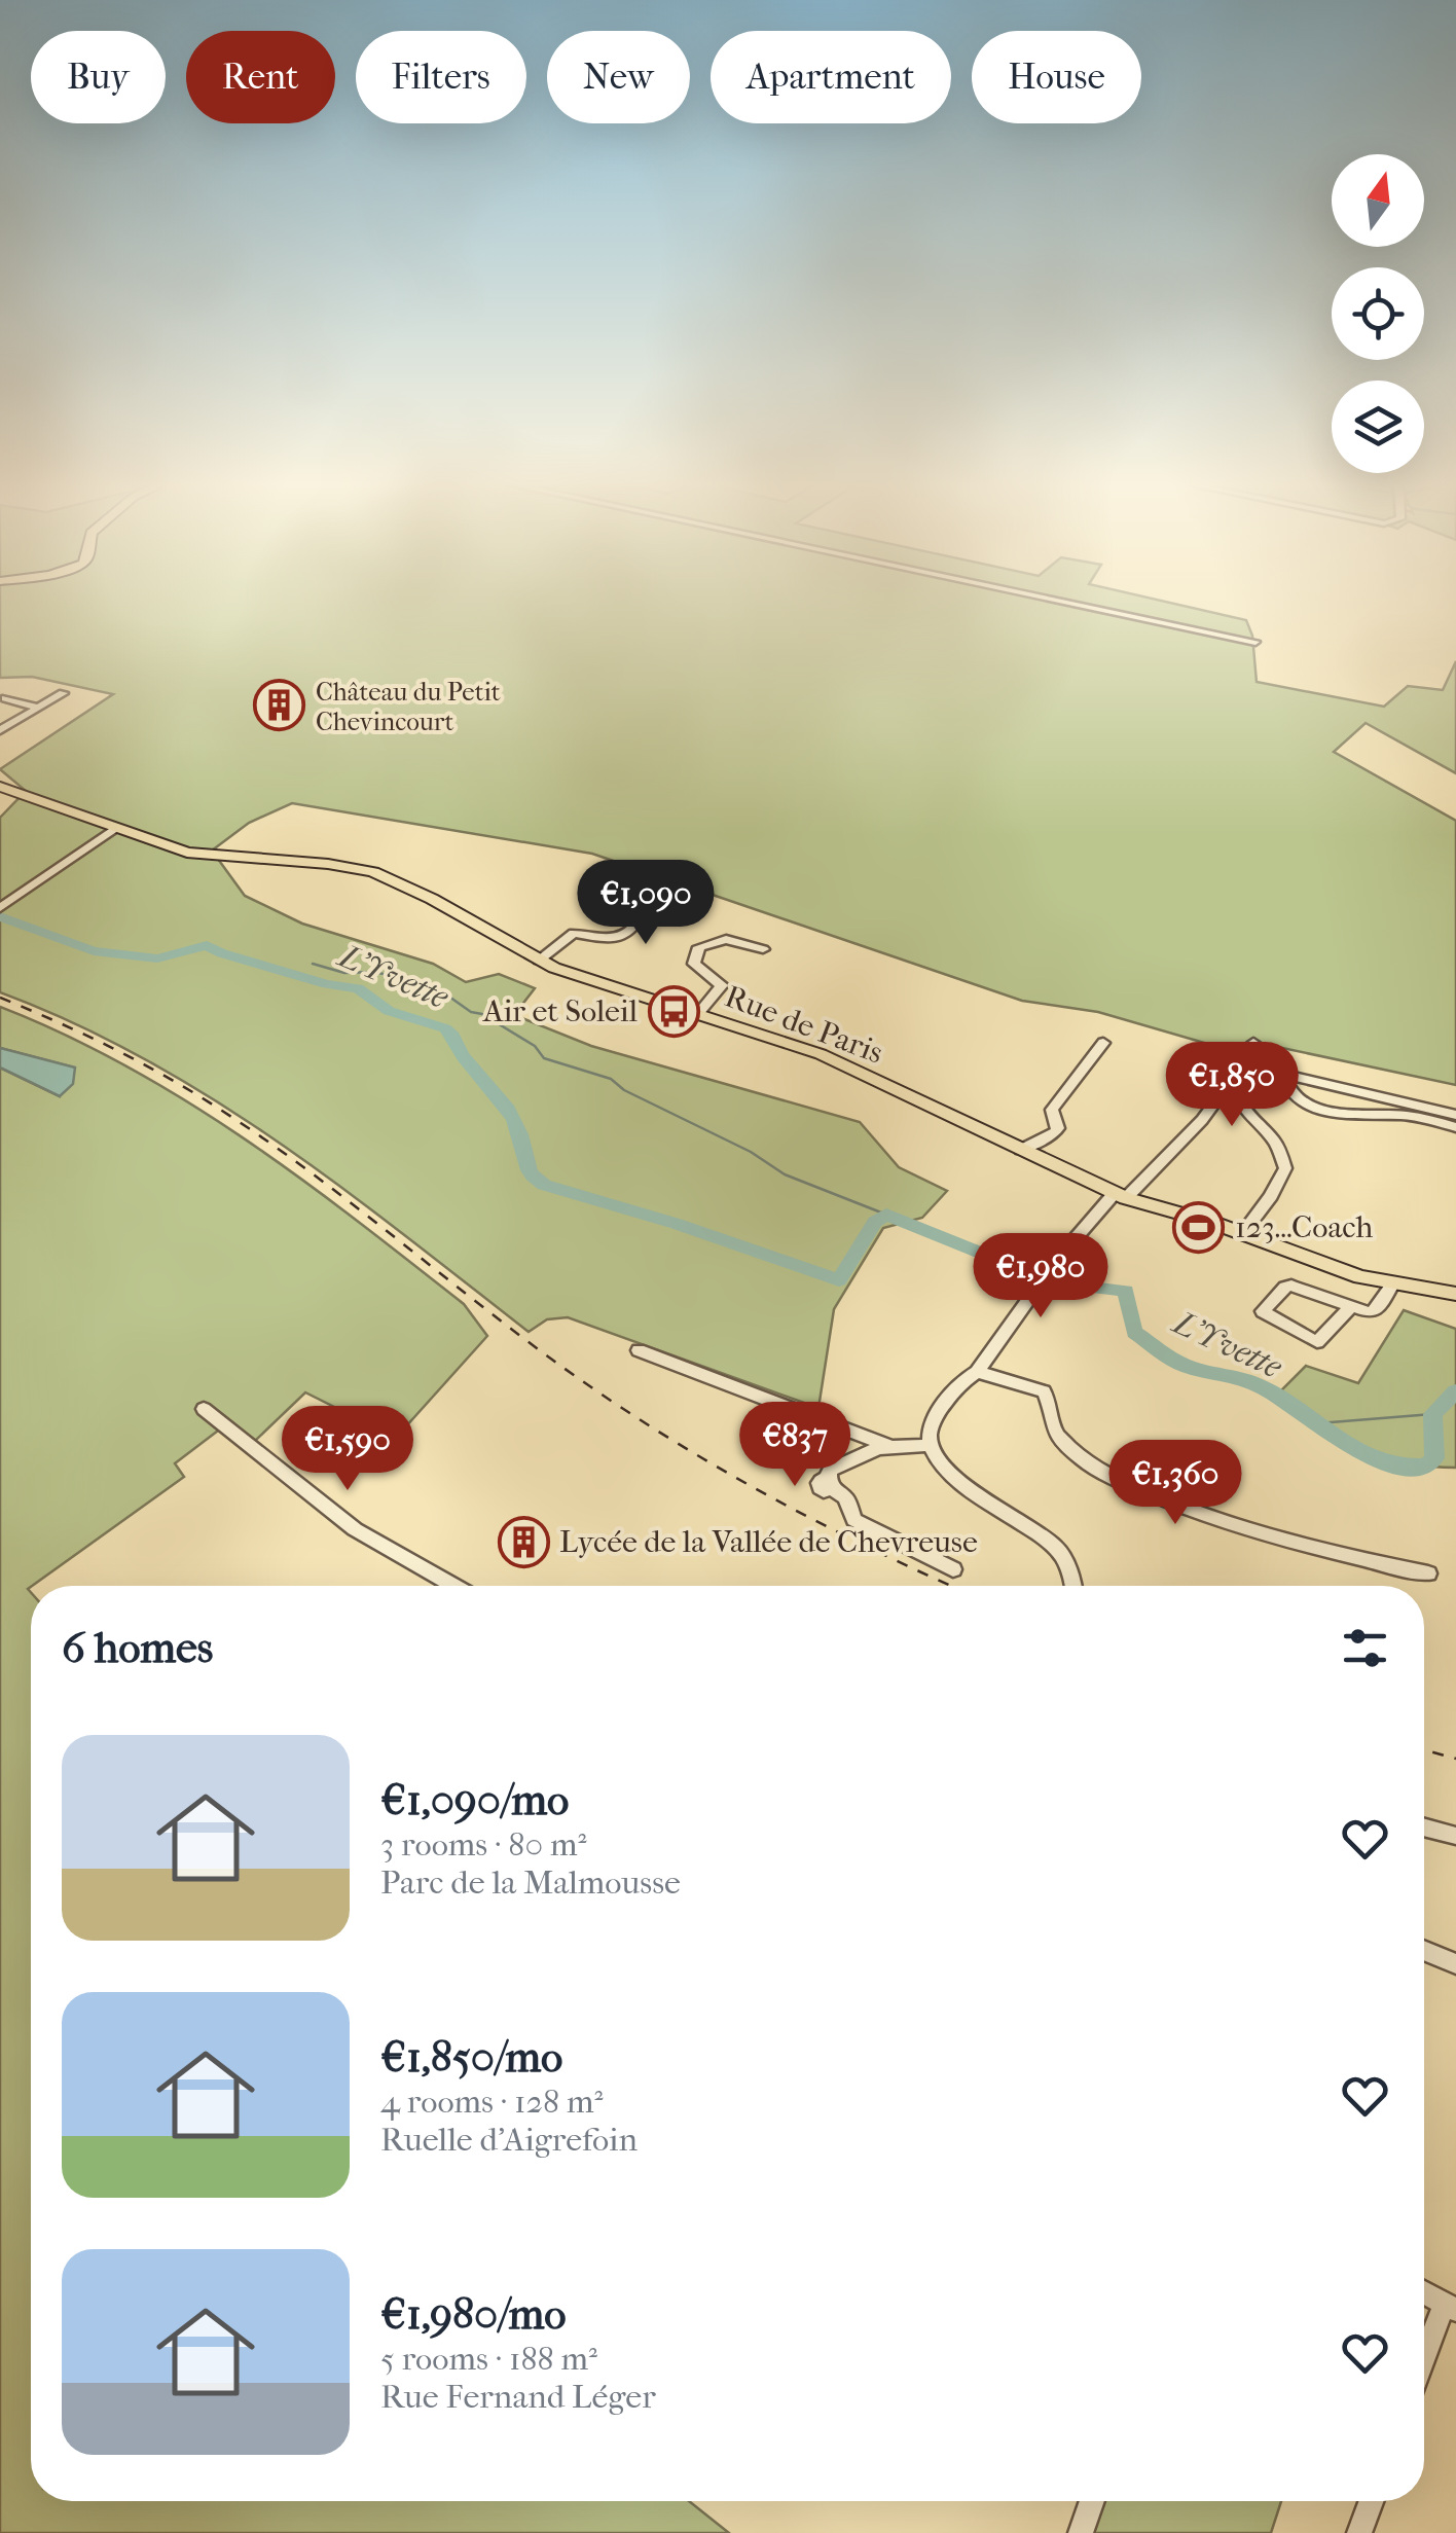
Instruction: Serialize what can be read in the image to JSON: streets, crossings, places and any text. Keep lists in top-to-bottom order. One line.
{"streets":{"main road":["Rue de Paris"]},"water":["L'Yvette"],"places":{"building":["Château du Petit Chevincourt","Lycée de la Vallée de Chevreuse"],"bus stop":["Air et Soleil"],"sports":["123...Coach"]},"north":"top","page":{"chip":["Buy","Rent","Filters","New","Apartment","House"],"price":["€1,090","€1,850","€1,980","€837","€1,590","€1,360"],"heading":"6 homes","list":[{"name":"€1,090/mo","note":"3 rooms · 80 m² · Parc de la Malmousse"},{"name":"€1,850/mo","note":"4 rooms · 128 m² · Ruelle d'Aigrefoin"},{"name":"€1,980/mo","note":"5 rooms · 188 m² · Rue Fernand Léger"}]}}
